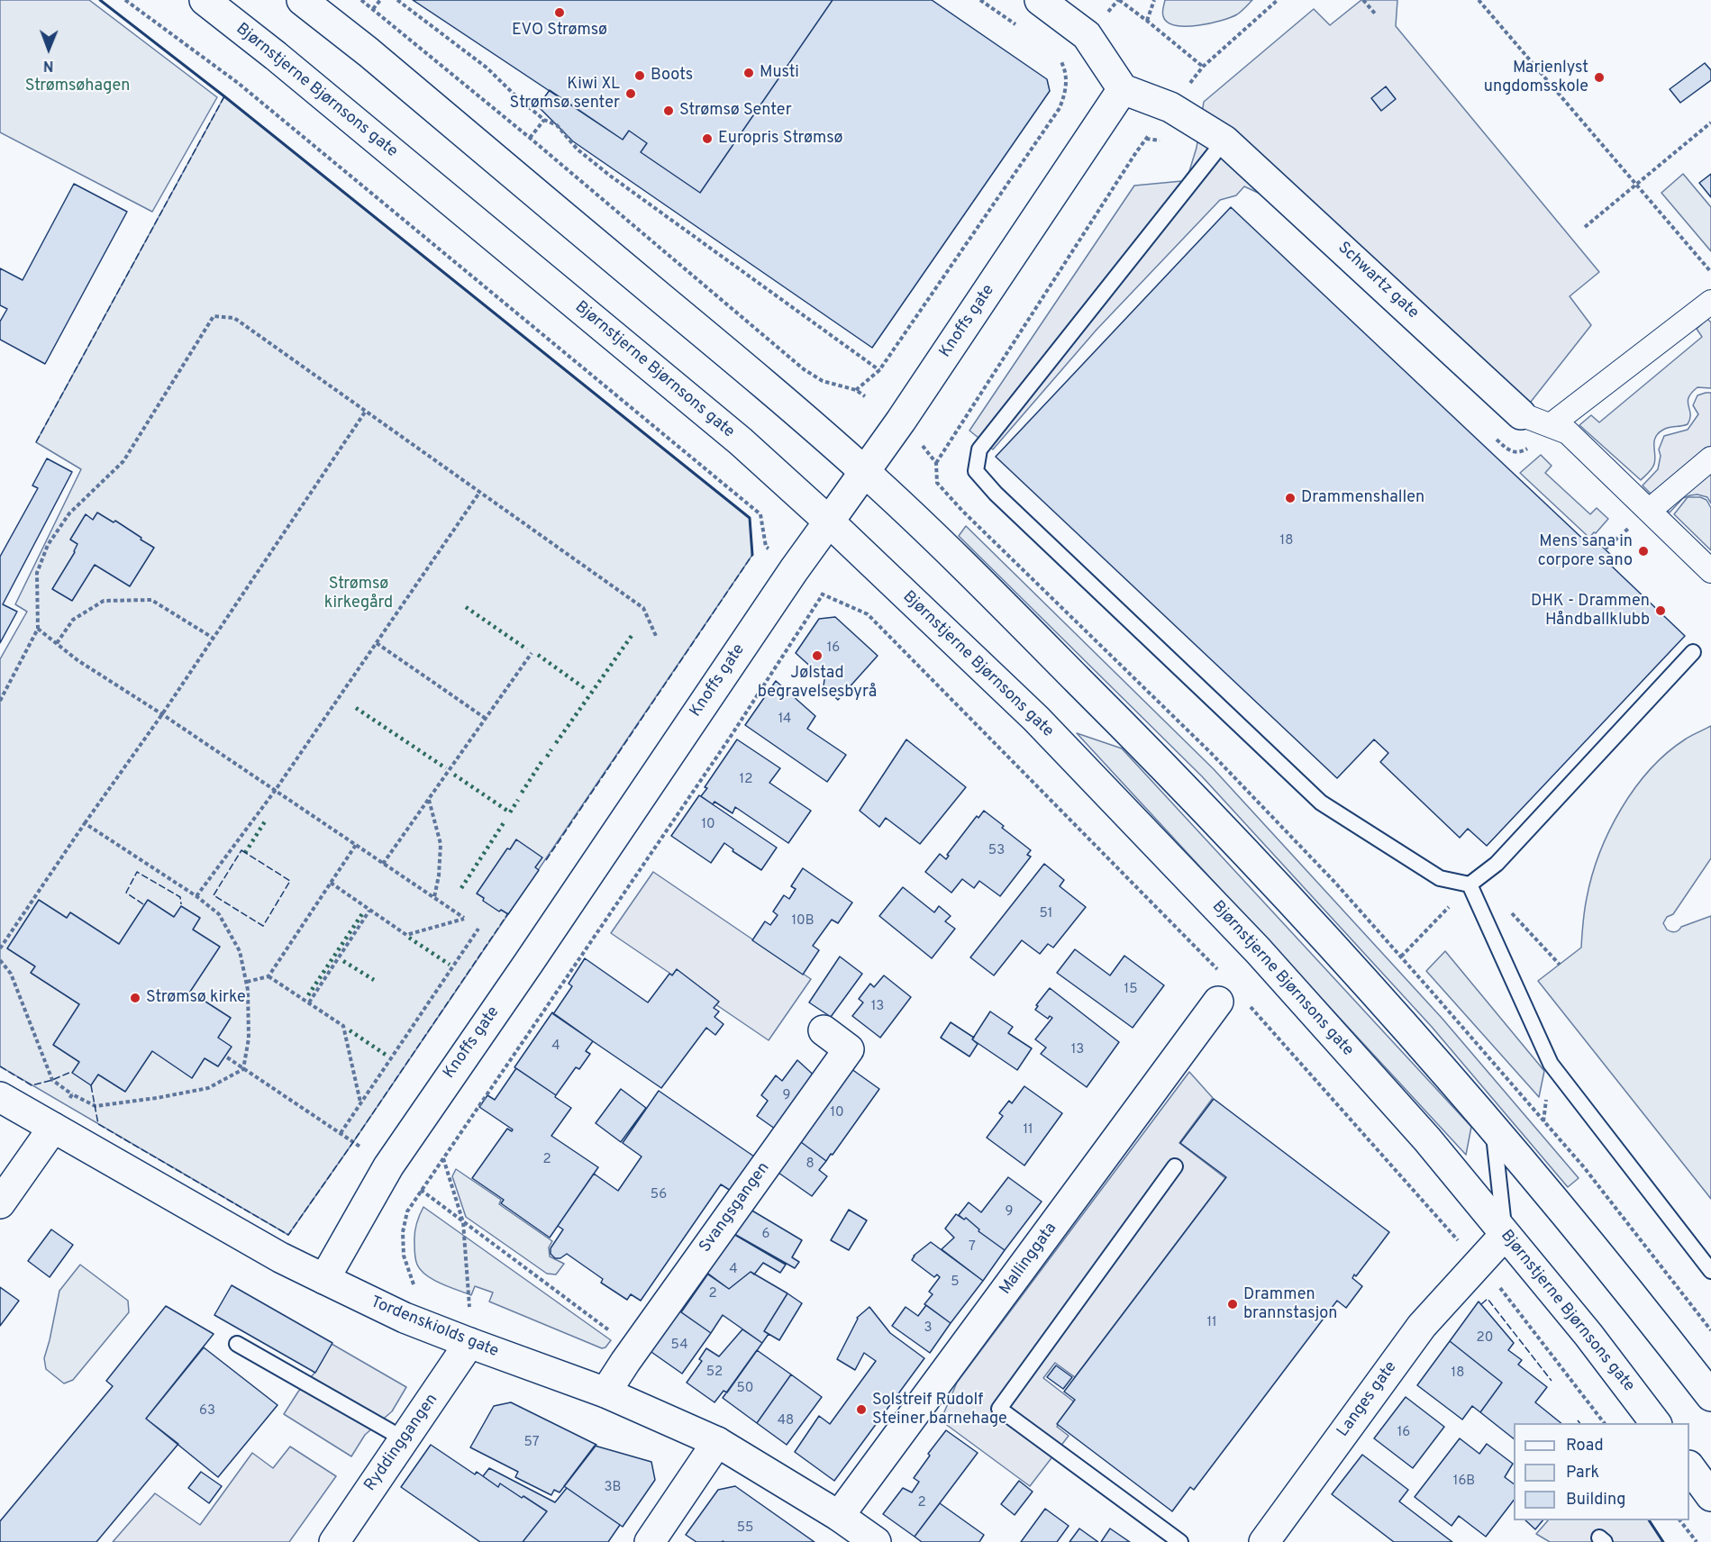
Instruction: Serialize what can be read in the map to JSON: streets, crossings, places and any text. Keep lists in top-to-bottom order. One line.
{"streets":{"main road":["Bjørnstjerne Bjørnsons gate","Schwartz gate","Knoffs gate","Svangsgangen","Mallinggata","Tordenskiolds gate","Langes gate","Ryddinggangen"]},"crossings":[["Bjørnstjerne Bjørnsons gate","Knoffs gate"],["Bjørnstjerne Bjørnsons gate","Langes gate"],["Schwartz gate","Knoffs gate"],["Knoffs gate","Tordenskiolds gate"],["Svangsgangen","Tordenskiolds gate"],["Mallinggata","Tordenskiolds gate"],["Tordenskiolds gate","Ryddinggangen"]],"parks":["Strømsøhagen","Strømsø kirkegård"],"places":["EVO Strømsø","Musti","Boots","Marienlyst ungdomsskole","Kiwi XL Strømsø senter","Strømsø Senter","Europris Strømsø","Drammenshallen","Mens sana in corpore sano","DHK - Drammen Håndballklubb","Jølstad begravelsesbyrå","Strømsø kirke","Drammen brannstasjon","Solstreif Rudolf Steiner barnehage"],"house_numbers":["18","16","14","12","10","53","51","10B","15","13","4","13","9","10","11","2","8","56","9","6","7","4","5","2","11","3","20","54","52","18","50","63","48","16","57","16B","3B","2","55"],"legend":["Road","Park","Building"],"north":"bottom"}
